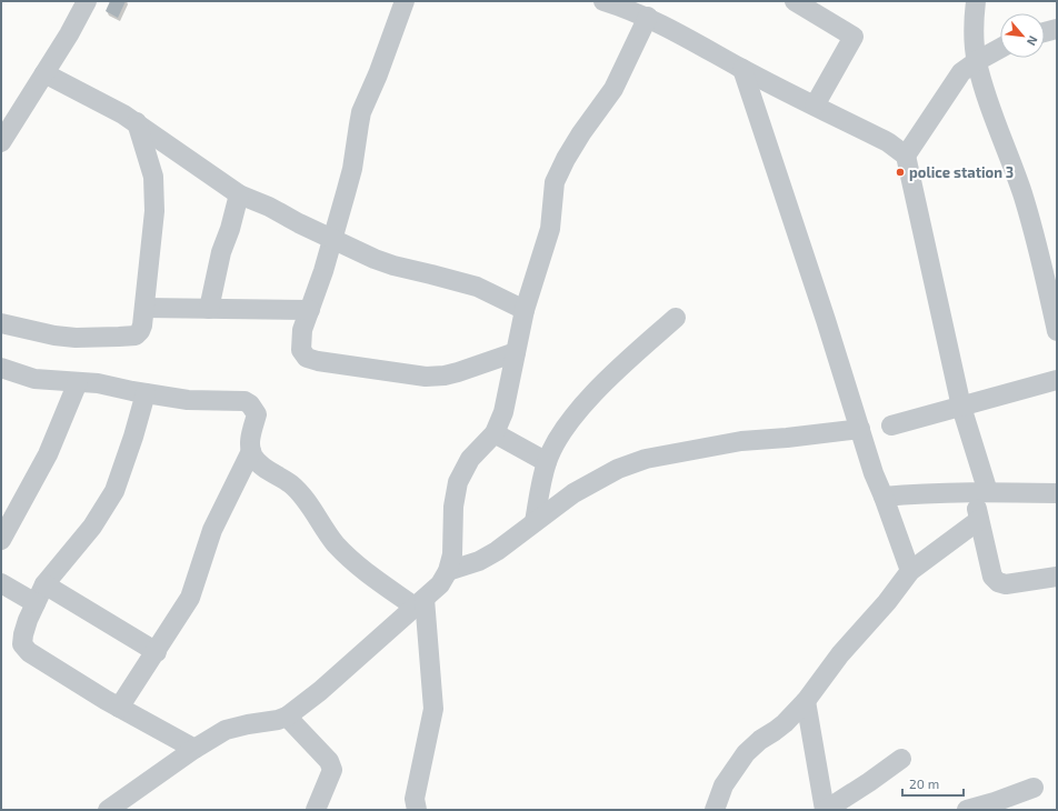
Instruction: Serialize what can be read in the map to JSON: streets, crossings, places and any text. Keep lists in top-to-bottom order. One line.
{"places":["police station 3"],"scale_bar":"20 m","north":"bottom right"}
